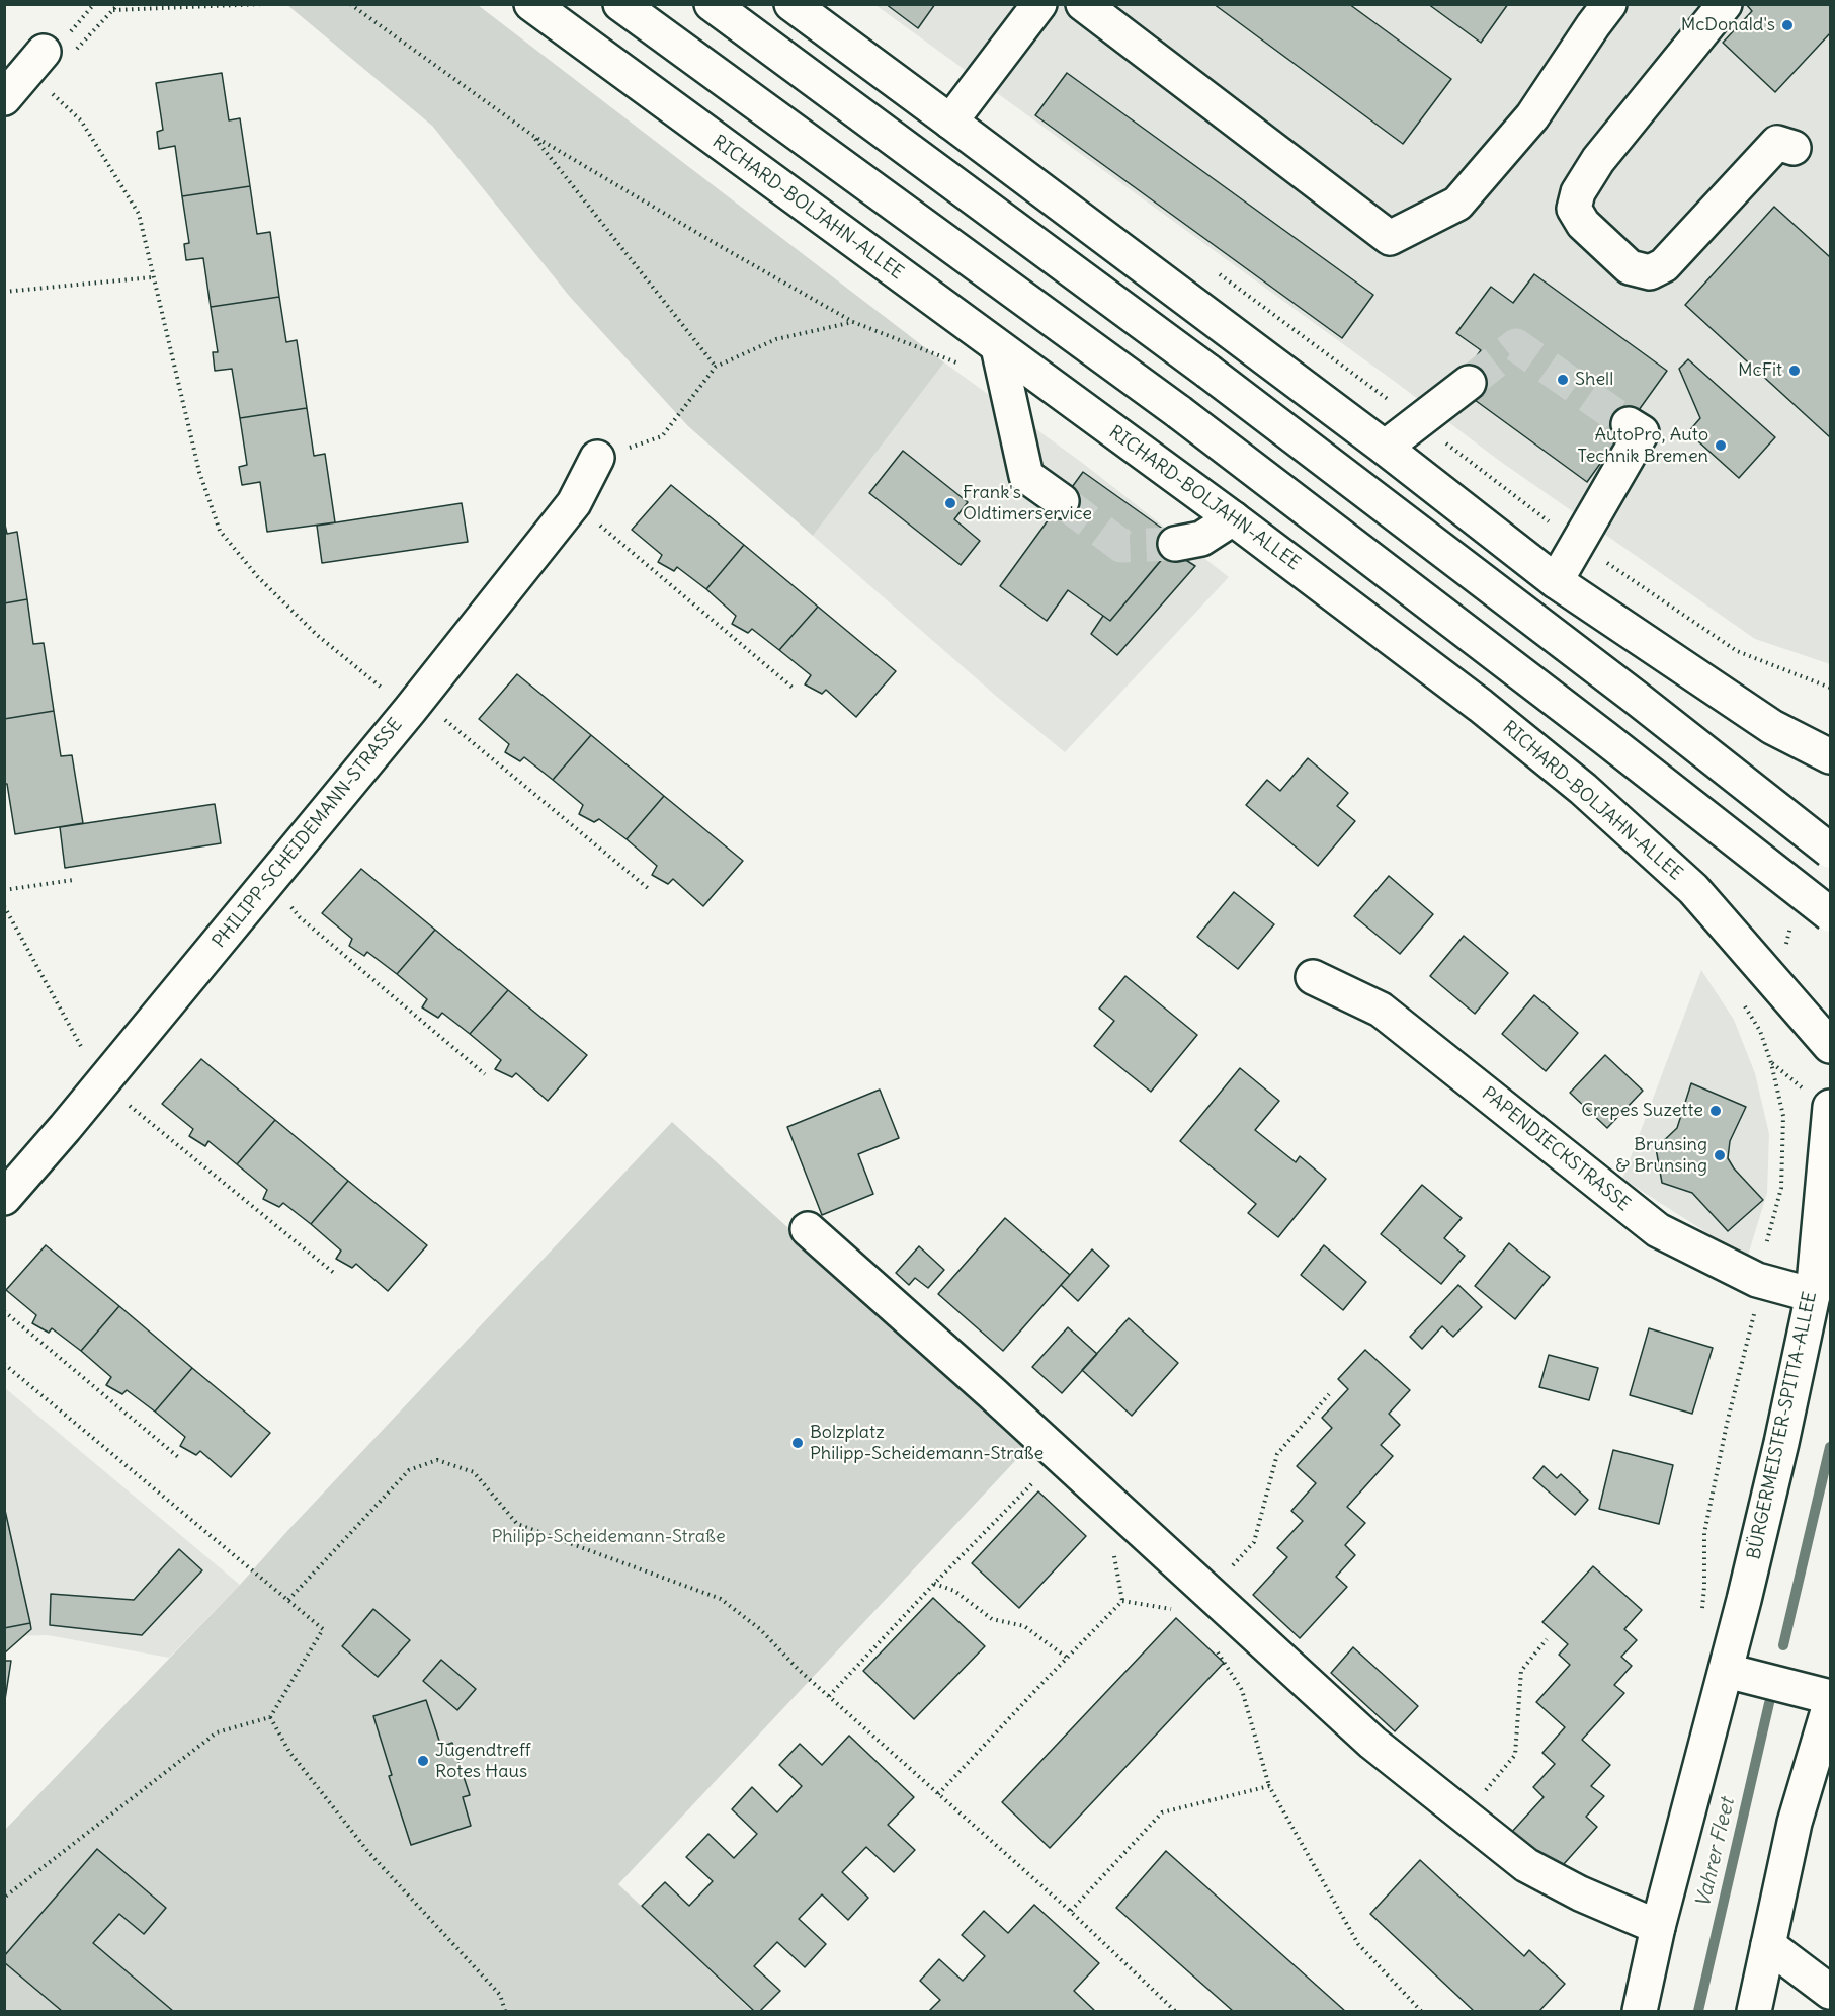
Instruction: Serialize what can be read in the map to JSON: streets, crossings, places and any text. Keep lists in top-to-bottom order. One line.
{"streets":{"main road":["RICHARD-BOLJAHN-ALLEE","PHILIPP-SCHEIDEMANN-STRASSE","PAPENDIECKSTRASSE","BÜRGERMEISTER-SPITTA-ALLEE"]},"crossings":[["PAPENDIECKSTRASSE","BÜRGERMEISTER-SPITTA-ALLEE"]],"water":["Vahrer Fleet"],"parks":["Philipp-Scheidemann-Straße"],"places":["McDonald's","McFit","Shell","AutoPro, Auto Technik Bremen","Frank's Oldtimerservice","Crepes Suzette","Brunsing & Brunsing","Bolzplatz Philipp-Scheidemann-Straße","Jugendtreff Rotes Haus"]}
